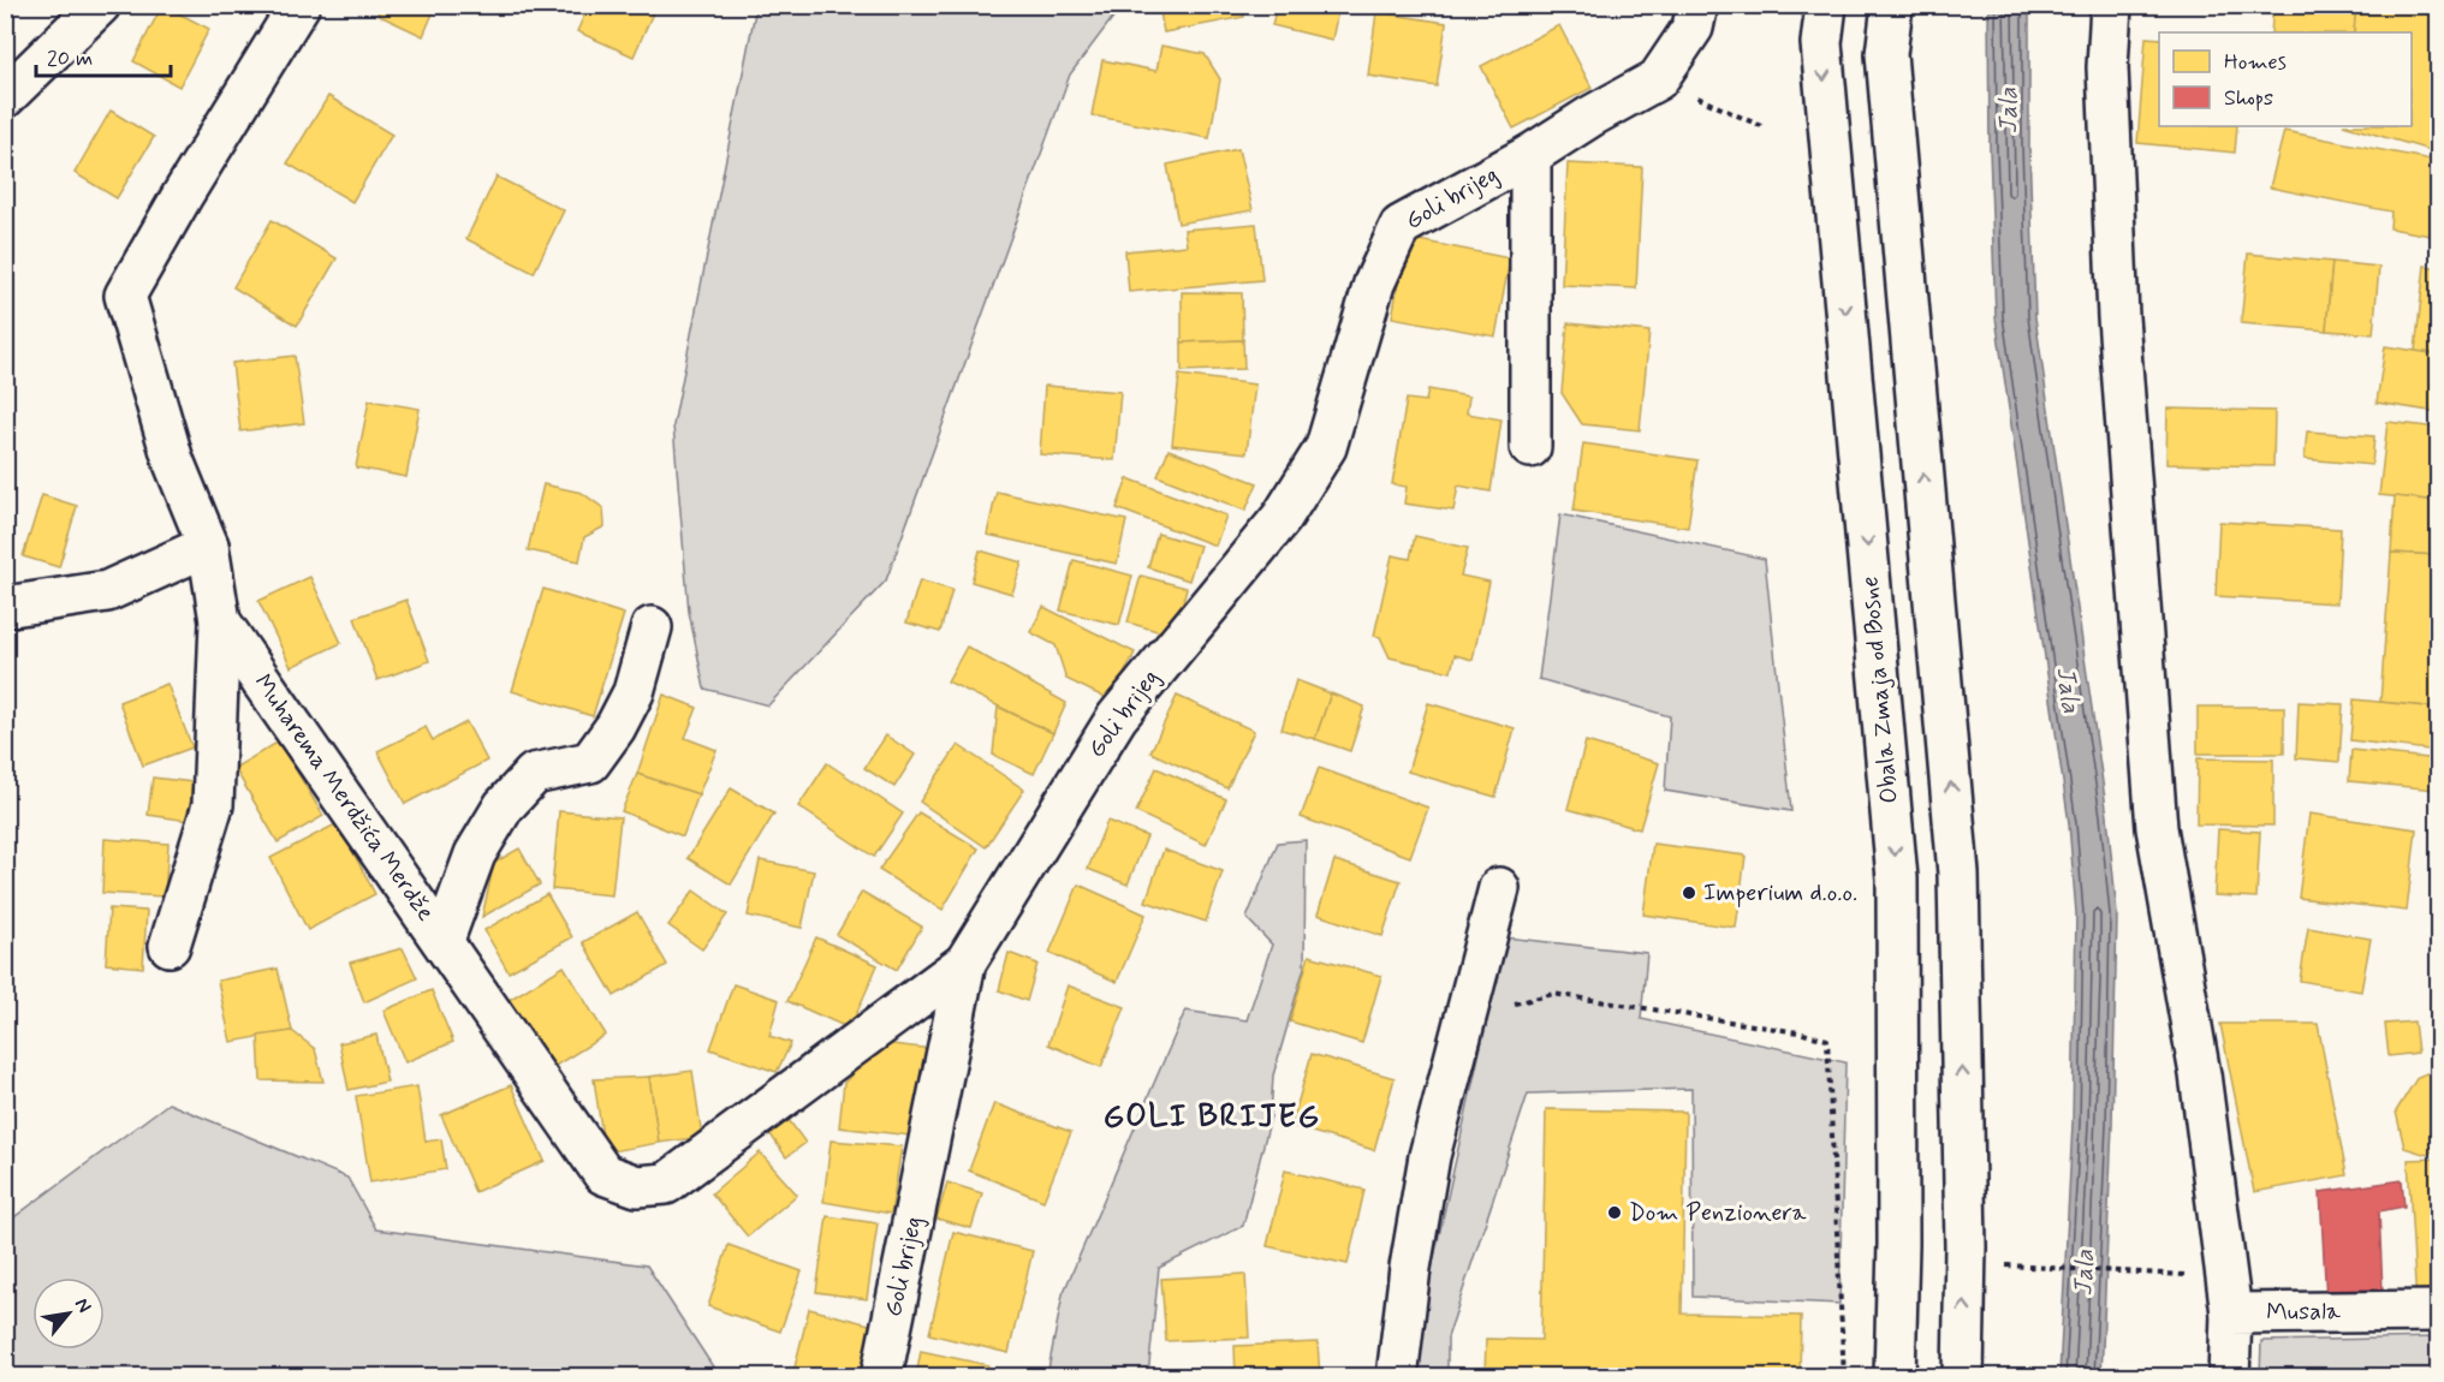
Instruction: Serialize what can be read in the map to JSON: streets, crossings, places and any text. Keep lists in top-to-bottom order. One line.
{"streets":{"street":["Goli brijeg","Obala Zmaja od Bosne","Muharema Merdžića Merdže","Musala"]},"crossings":[["Goli brijeg","Muharema Merdžića Merdže"]],"districts":["GOLI BRIJEG"],"water":["Jala"],"places":["Imperium d.o.o.","Dom Penzionera"],"legend":["Homes","Shops"],"scale_bar":"20 m","north":"top right"}
